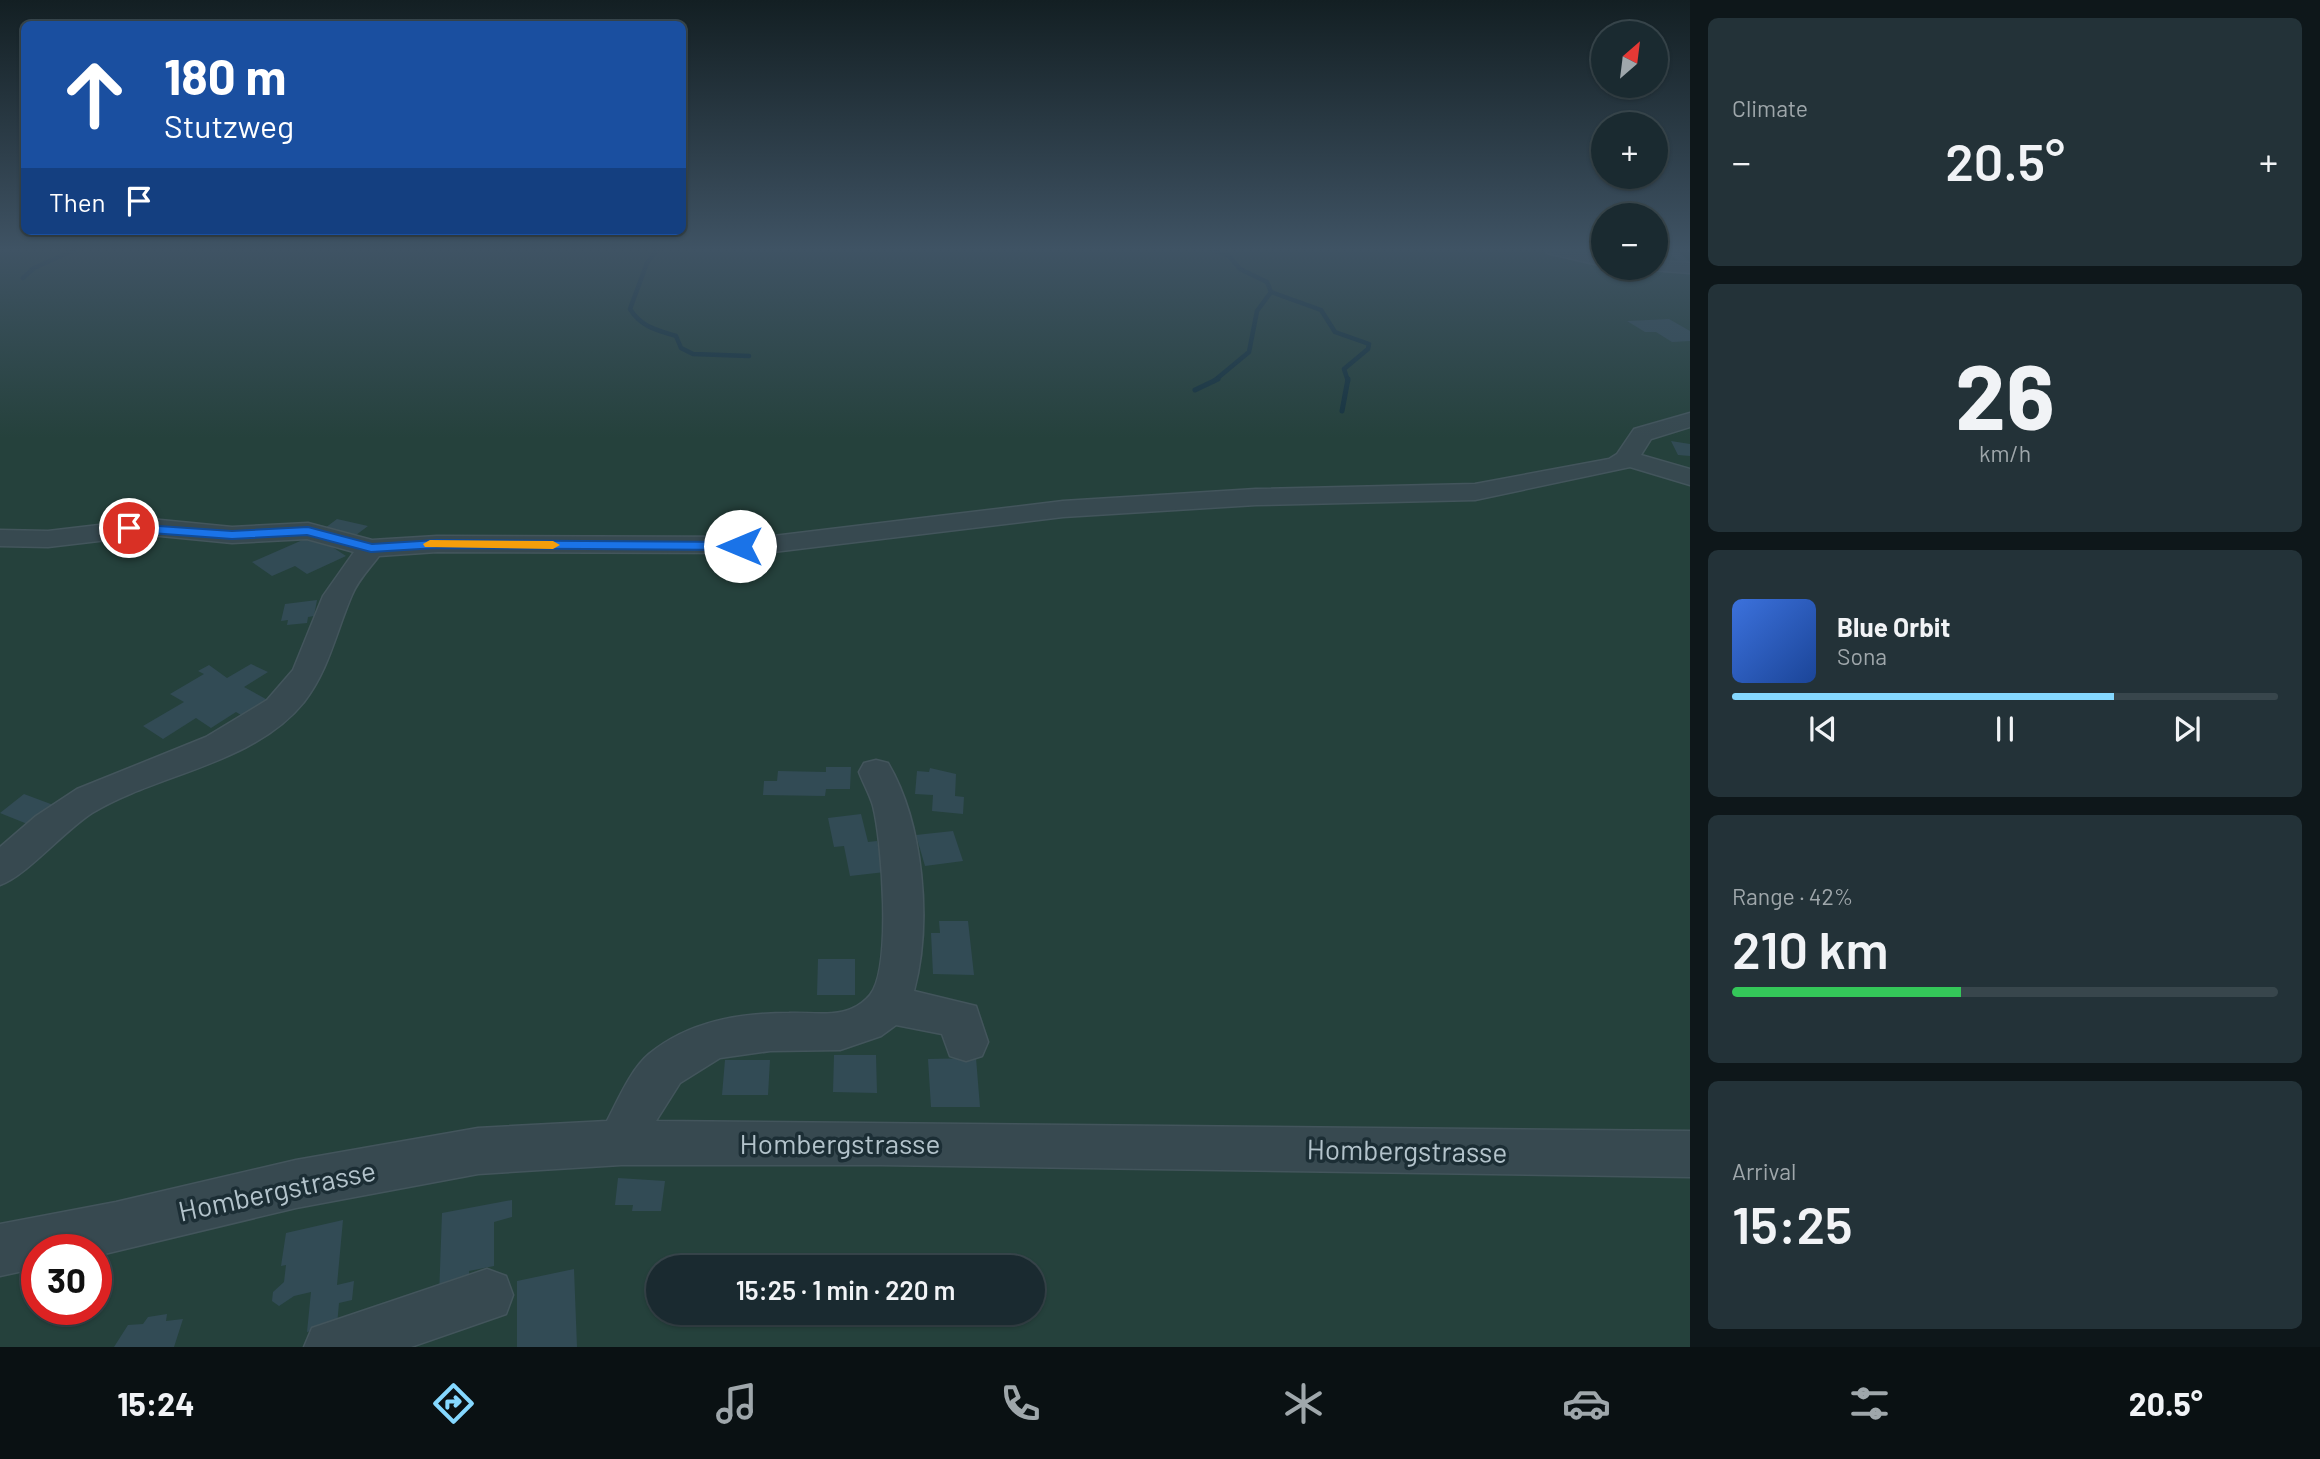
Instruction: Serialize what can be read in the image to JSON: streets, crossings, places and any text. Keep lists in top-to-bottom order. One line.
{"streets":{"street":["Hombergstrasse"]},"north":"top right","page":{"tile":["Climate",["26","km/h"],["Range · 42%","210 km"],["Arrival","15:25"]],"map_buttons":["+","−"],"turn":["180 m","Stutzweg"],"heat":["−","20.5°","+"],"then":"Then","song":["Blue Orbit","Sona"],"limit":"30","trip":"15:25 · 1 min · 220 m","tabs":["15:24","20.5°"]}}
